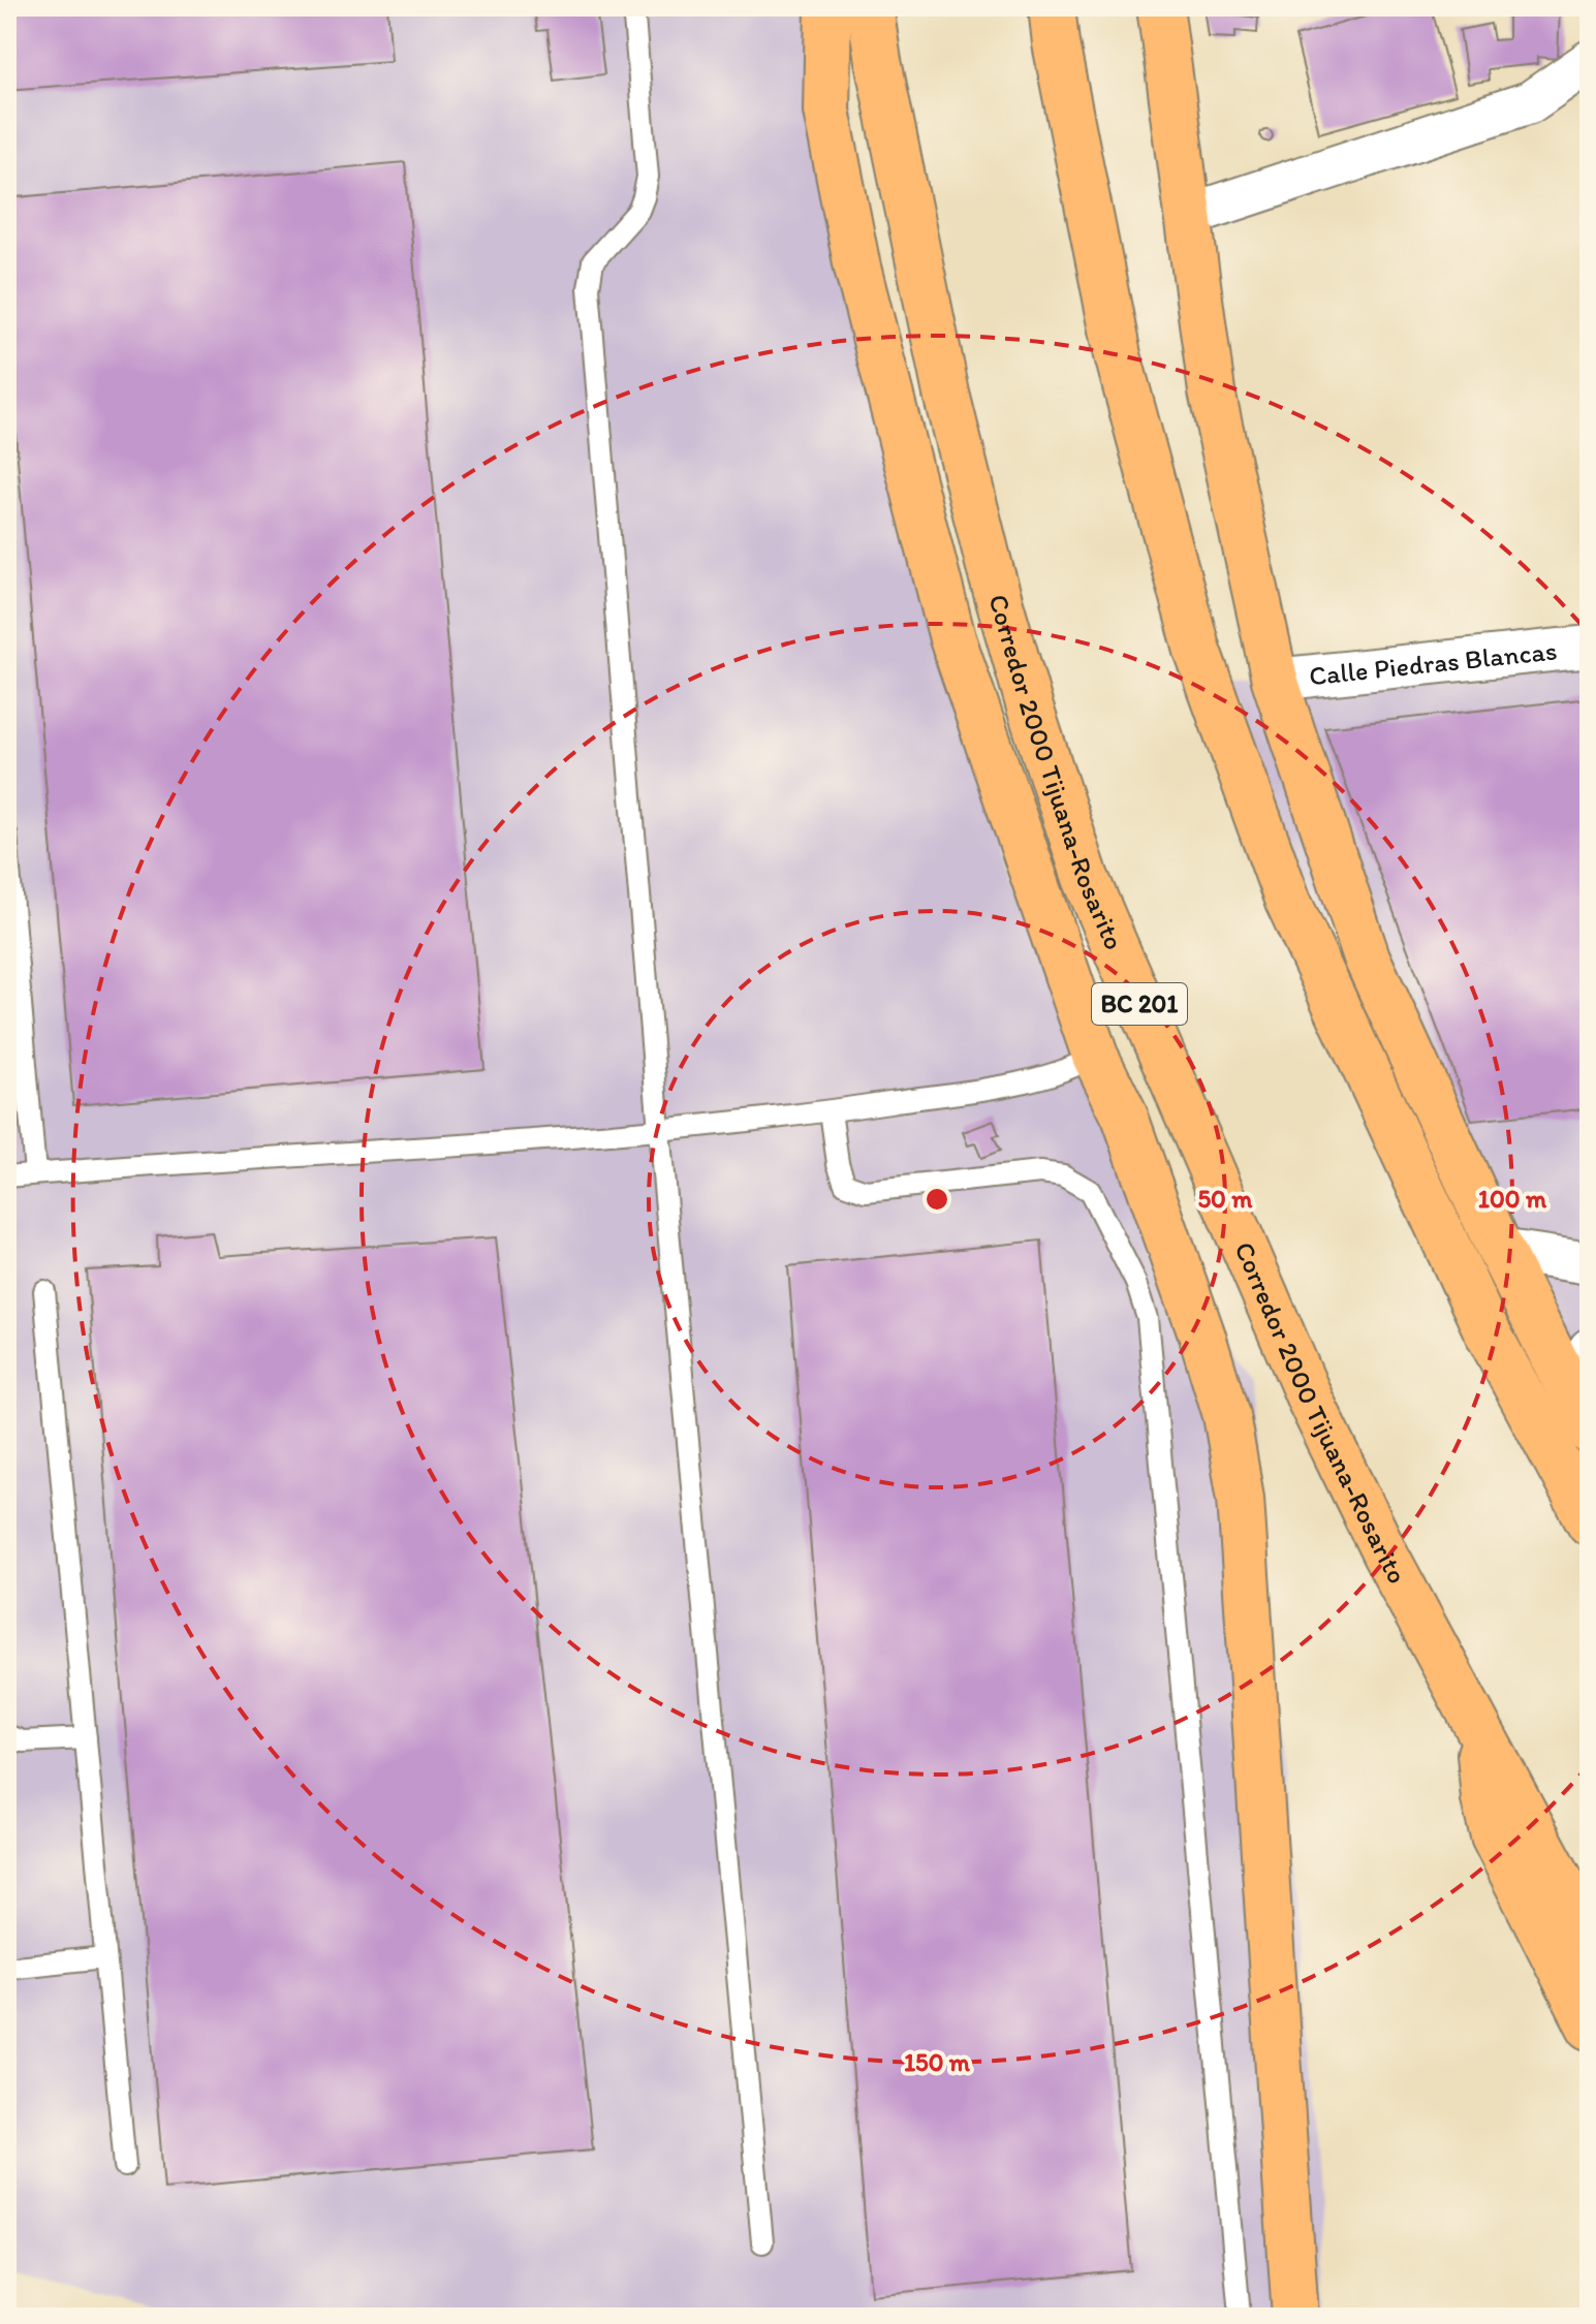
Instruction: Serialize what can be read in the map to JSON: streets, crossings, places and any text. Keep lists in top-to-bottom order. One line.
{"streets":{"highway":["Corredor 2000 Tijuana-Rosarito","BC 201"],"street":["Calle Piedras Blancas"]},"rings":["50 m","100 m","150 m"]}
